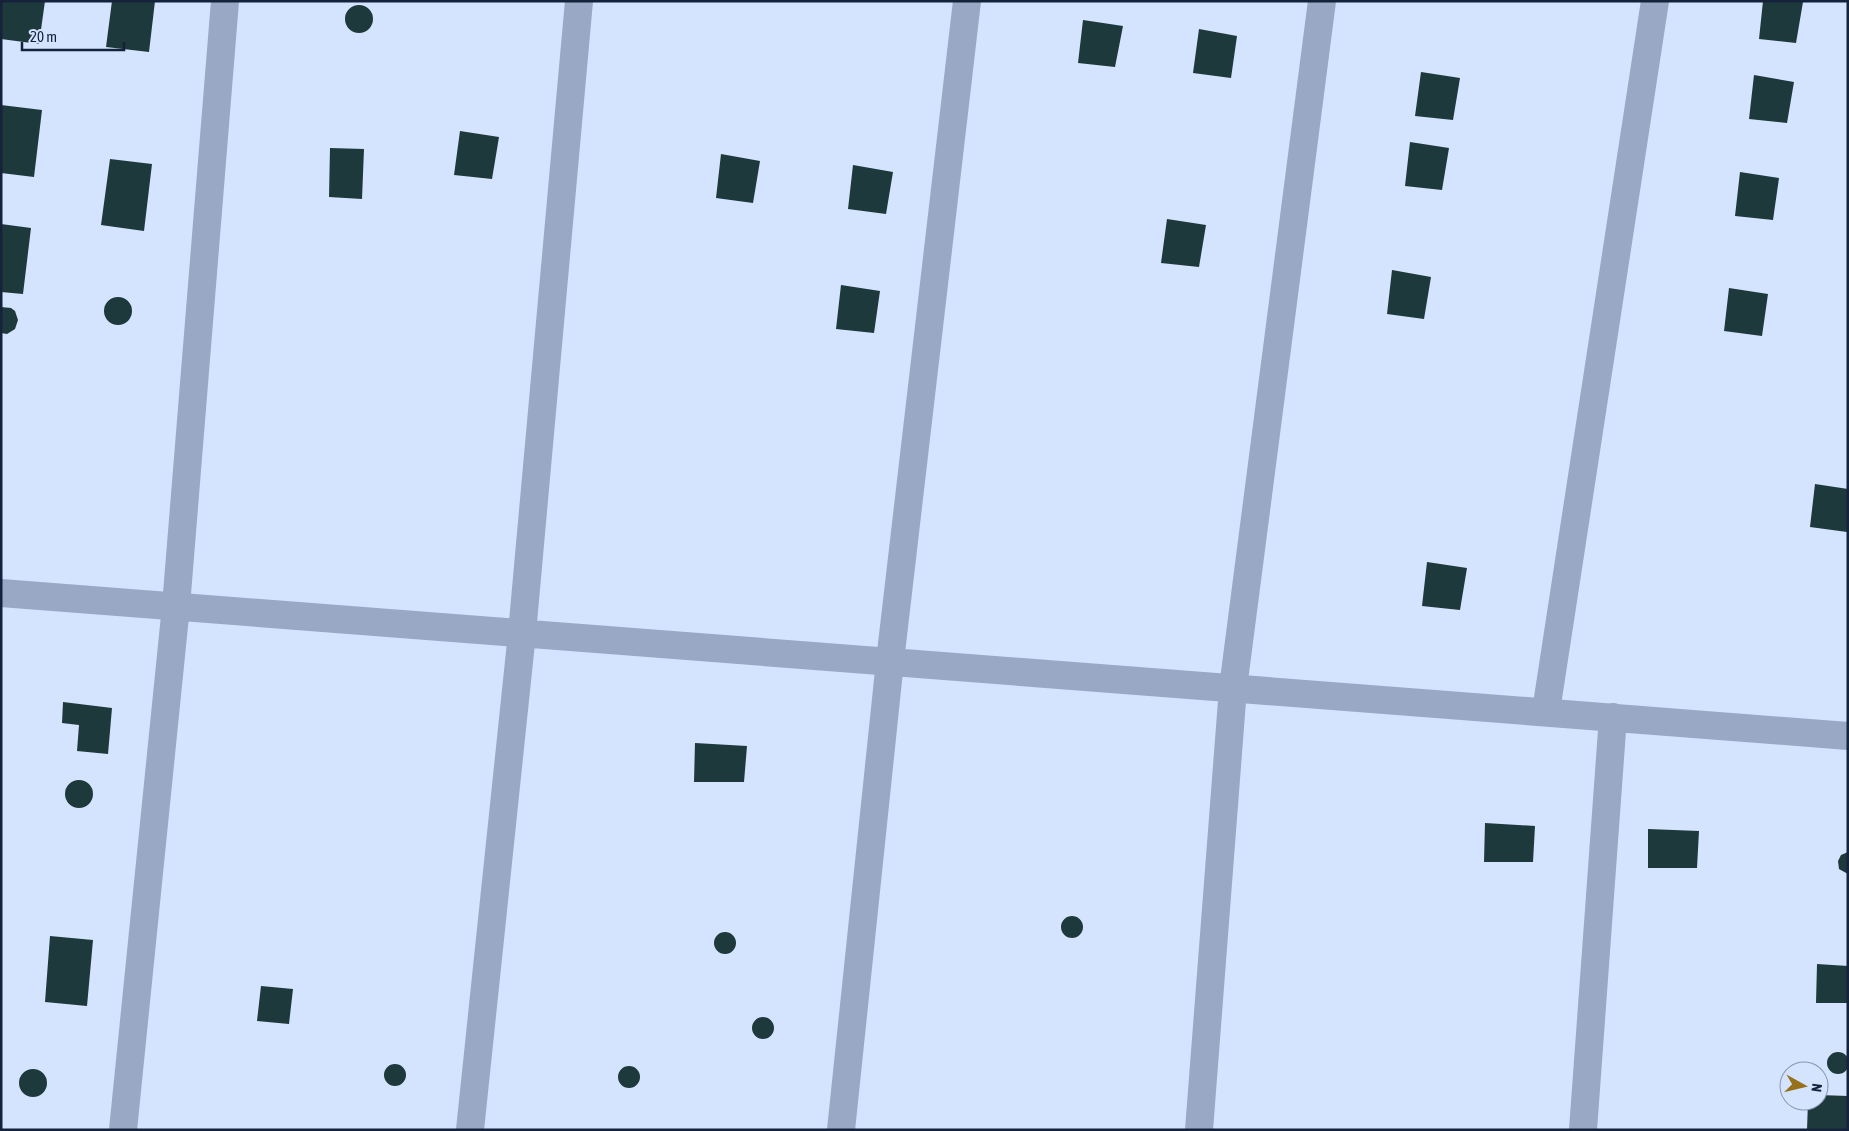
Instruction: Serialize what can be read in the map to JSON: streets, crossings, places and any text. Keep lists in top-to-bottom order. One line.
{"scale_bar":"20 m","north":"right"}
